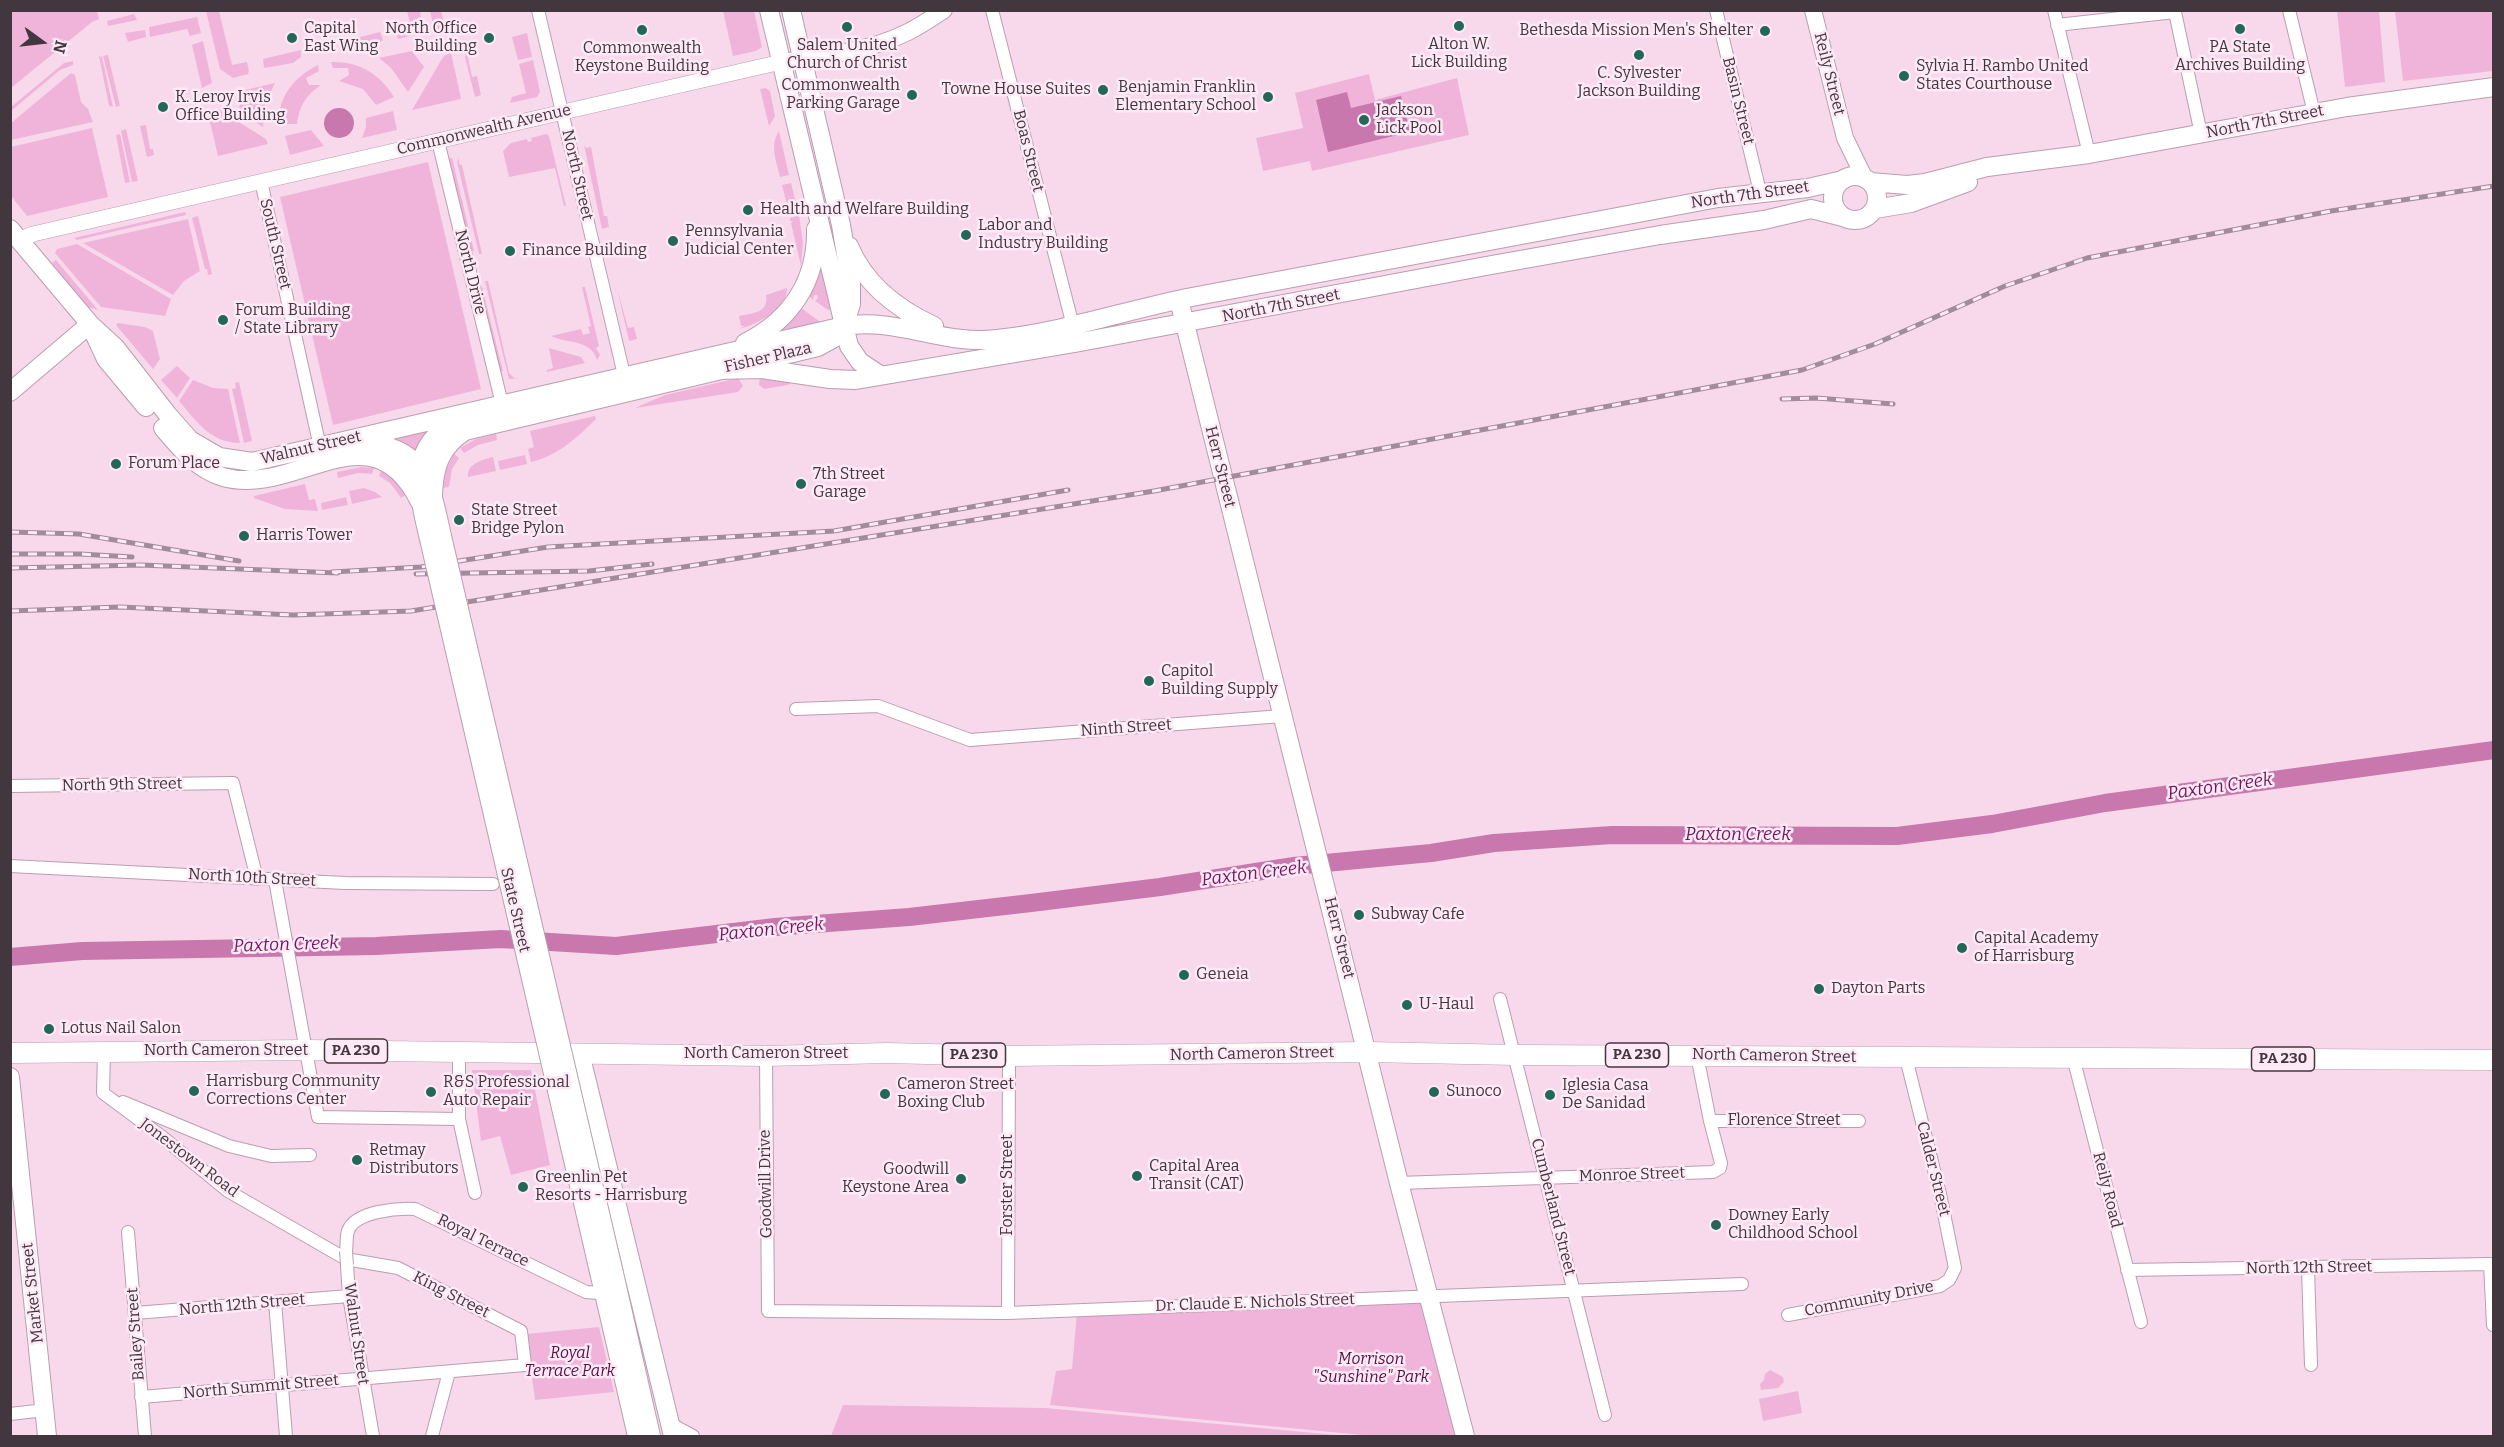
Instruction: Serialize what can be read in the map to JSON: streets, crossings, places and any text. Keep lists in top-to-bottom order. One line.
{"streets":{"highway":["North Cameron Street","PA 230"],"main road":["Reily Street","North 7th Street","Commonwealth Avenue","Fisher Plaza","Walnut Street","Herr Street","State Street","Market Street"],"street":["Basin Street","Boas Street","North Street","South Street","North Drive","Ninth Street","North 9th Street","North 10th Street","Florence Street","Jonestown Road","Calder Street","Monroe Street","Goodwill Drive","Forster Street","Reily Road","Cumberland Street","Royal Terrace","North 12th Street","King Street","Community Drive","Dr. Claude E. Nichols Street","Bailey Street","North Summit Street"]},"crossings":[["Reily Street","North 7th Street"],["Basin Street","North 7th Street"],["North 7th Street","Boas Street"],["North 7th Street","Fisher Plaza"],["North 7th Street","Herr Street"],["Commonwealth Avenue","North Street"],["Commonwealth Avenue","South Street"],["Commonwealth Avenue","North Drive"],["Commonwealth Avenue","Walnut Street"],["North Street","Fisher Plaza"],["South Street","Walnut Street"],["North Drive","Fisher Plaza"],["Fisher Plaza","Walnut Street"],["Fisher Plaza","State Street"],["Walnut Street","State Street"],["Walnut Street","Jonestown Road"],["Walnut Street","Royal Terrace"],["Walnut Street","North 12th Street"],["Walnut Street","King Street"],["Walnut Street","North Summit Street"],["Herr Street","Ninth Street"],["Herr Street","North Cameron Street"],["Herr Street","Monroe Street"],["Herr Street","Dr. Claude E. Nichols Street"],["North 9th Street","North 10th Street"],["State Street","Royal Terrace"],["North Cameron Street","Calder Street"],["North Cameron Street","Goodwill Drive"],["North Cameron Street","Forster Street"],["North Cameron Street","Reily Road"],["North Cameron Street","Cumberland Street"],["Florence Street","Monroe Street"],["Jonestown Road","King Street"],["Calder Street","Community Drive"],["Monroe Street","Cumberland Street"],["Goodwill Drive","Dr. Claude E. Nichols Street"],["Forster Street","Dr. Claude E. Nichols Street"],["Reily Road","North 12th Street"],["Cumberland Street","Dr. Claude E. Nichols Street"],["North 12th Street","Bailey Street"],["King Street","North Summit Street"],["Bailey Street","North Summit Street"]],"water":["Paxton Creek"],"parks":["Royal Terrace Park","Morrison \"Sunshine\" Park"],"places":["Alton W. Lick Building","Salem United Church of Christ","PA State Archives Building","Commonwealth Keystone Building","Bethesda Mission Men's Shelter","Capital East Wing","North Office Building","C. Sylvester Jackson Building","Sylvia H. Rambo United States Courthouse","Towne House Suites","Commonwealth Parking Garage","Benjamin Franklin Elementary School","K. Leroy Irvis Office Building","Jackson Lick Pool","Health and Welfare Building","Labor and Industry Building","Pennsylvania Judicial Center","Finance Building","Forum Building / State Library","Forum Place","7th Street Garage","State Street Bridge Pylon","Harris Tower","Capitol Building Supply","Subway Cafe","Capital Academy of Harrisburg","Geneia","Dayton Parts","U-Haul","Lotus Nail Salon","Harrisburg Community Corrections Center","R&S Professional Auto Repair","Sunoco","Cameron Street Boxing Club","Iglesia Casa De Sanidad","Retmay Distributors","Capital Area Transit (CAT)","Goodwill Keystone Area","Greenlin Pet Resorts - Harrisburg","Downey Early Childhood School"],"north":"right"}
